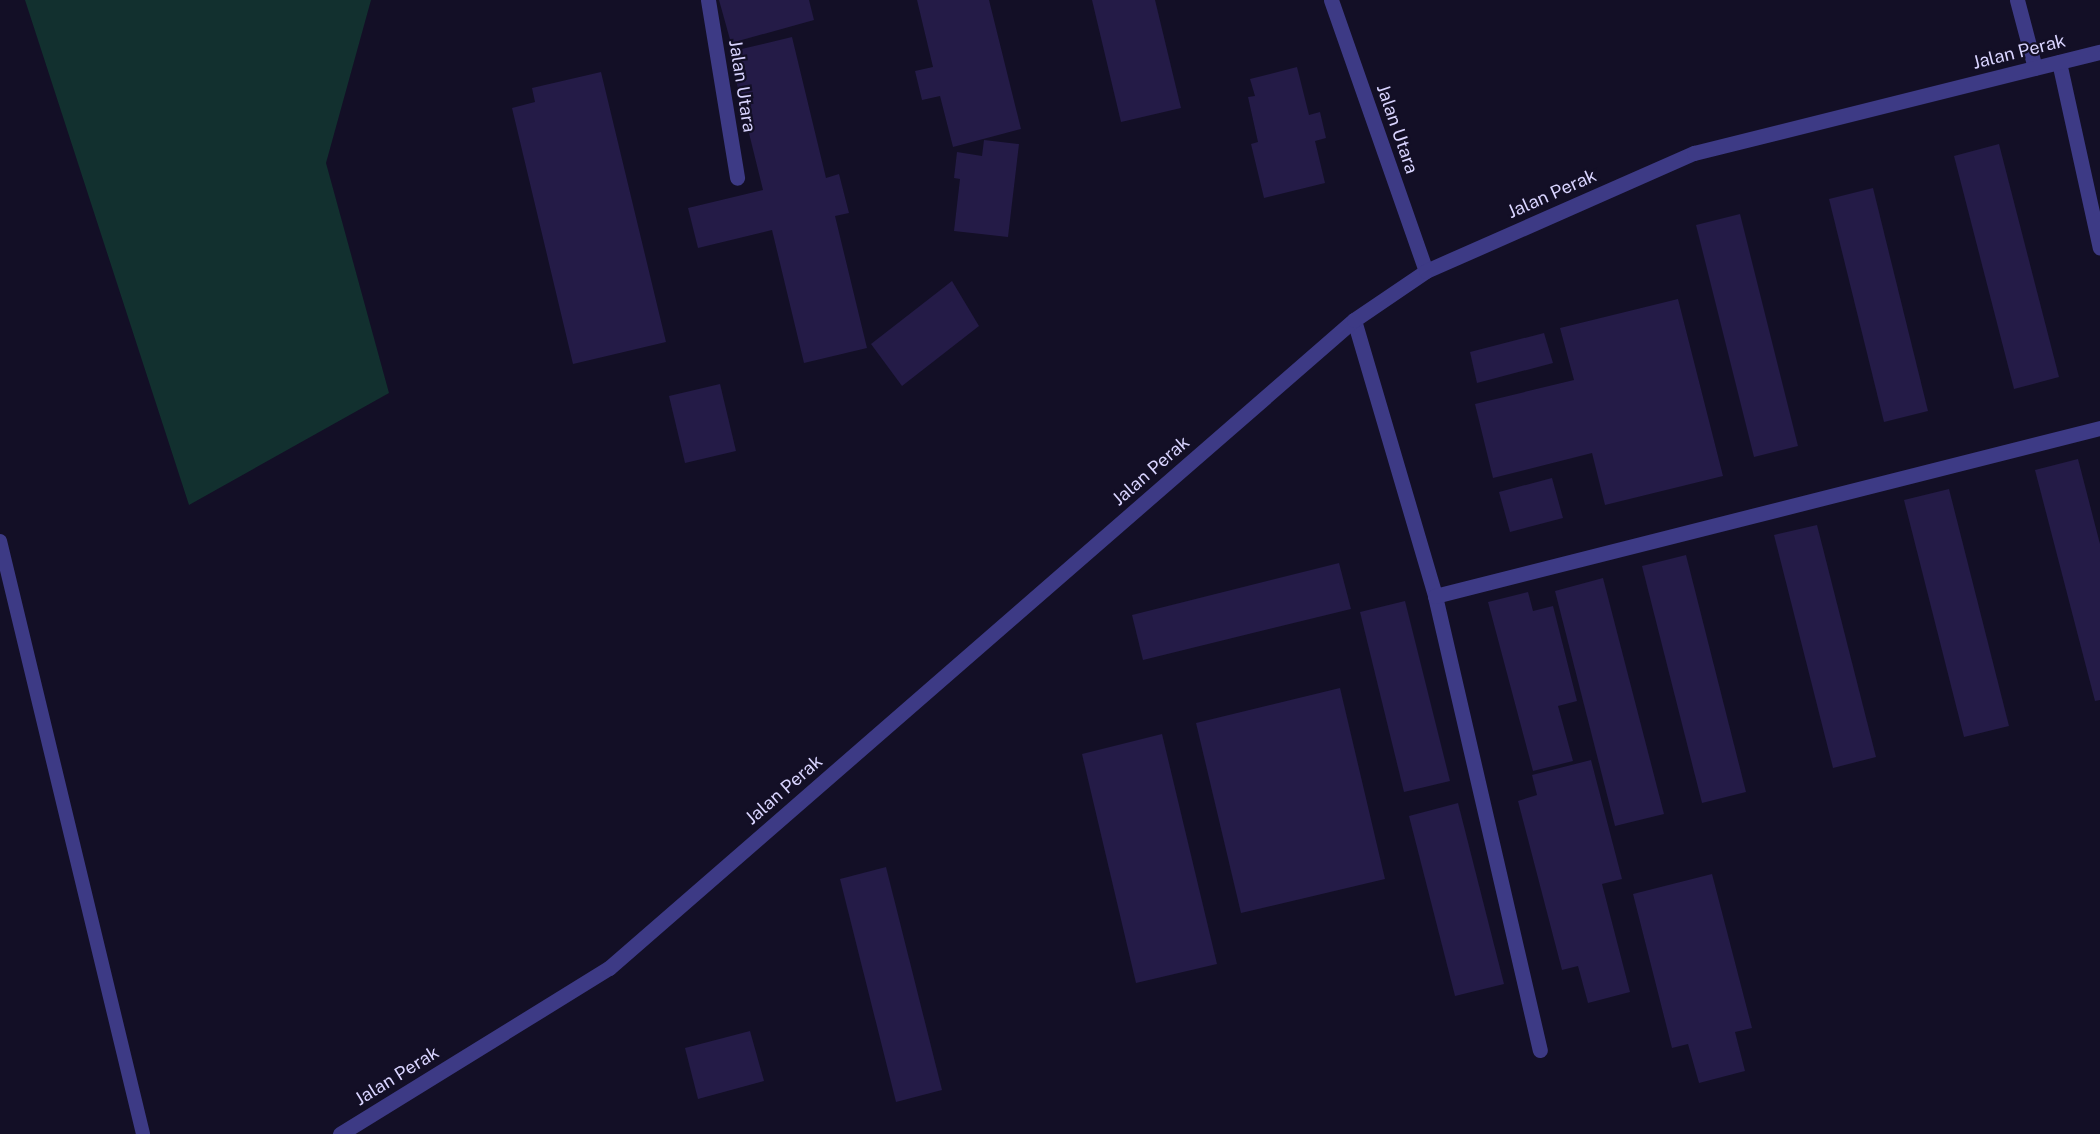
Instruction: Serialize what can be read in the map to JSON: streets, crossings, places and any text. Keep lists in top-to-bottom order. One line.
{"streets":{"street":["Jalan Perak","Jalan Utara"]},"crossings":[["Jalan Perak","Jalan Utara"]]}
